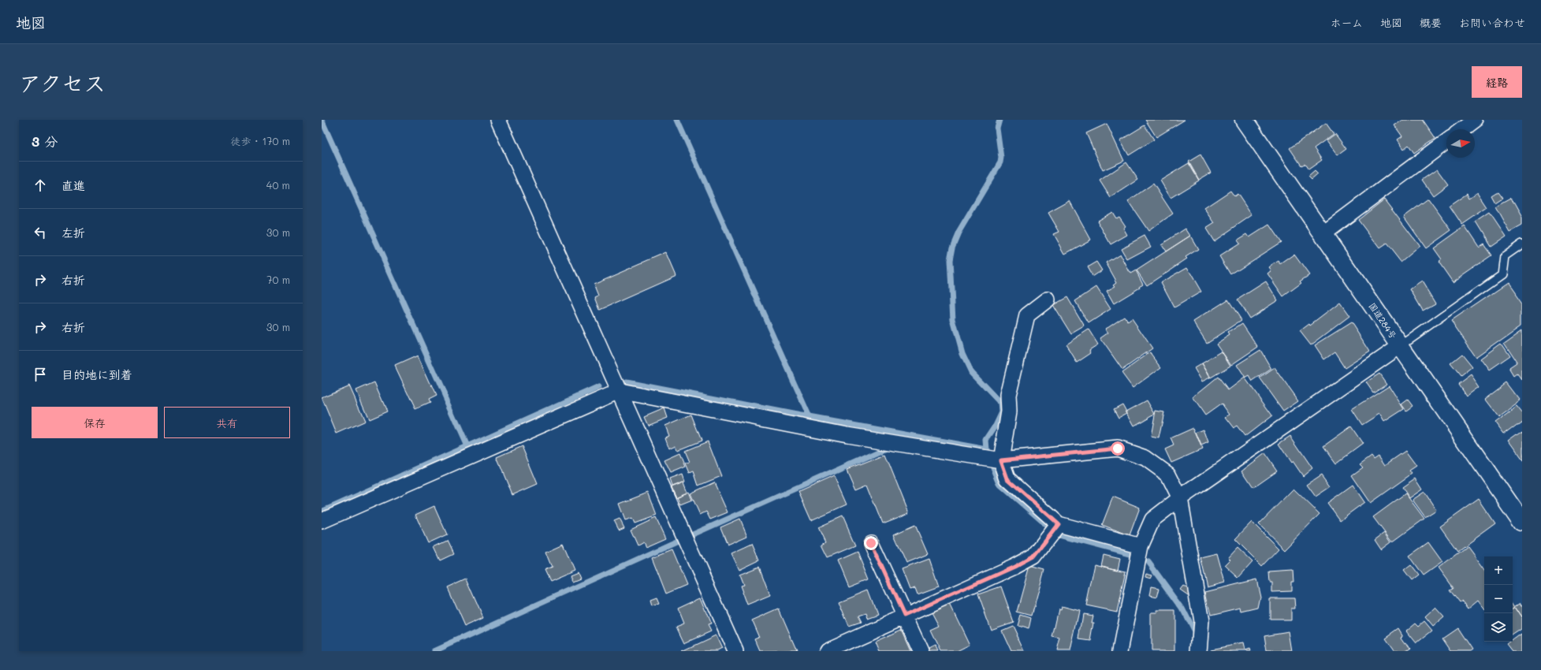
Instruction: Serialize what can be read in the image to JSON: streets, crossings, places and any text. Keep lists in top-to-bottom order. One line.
{"streets":{"highway":["国道284号"]},"north":"right","page":{"header":"地図","nav":["ホーム","地図","概要","お問い合わせ"],"title":"アクセス","buttons":["経路",["保存","共有"]],"heading":["3 分","徒歩 · 170 m"],"list":[["直進","40 m"],["左折","30 m"],["右折","70 m"],["右折","30 m"],"目的地に到着"],"map_buttons":["+","−"]}}
